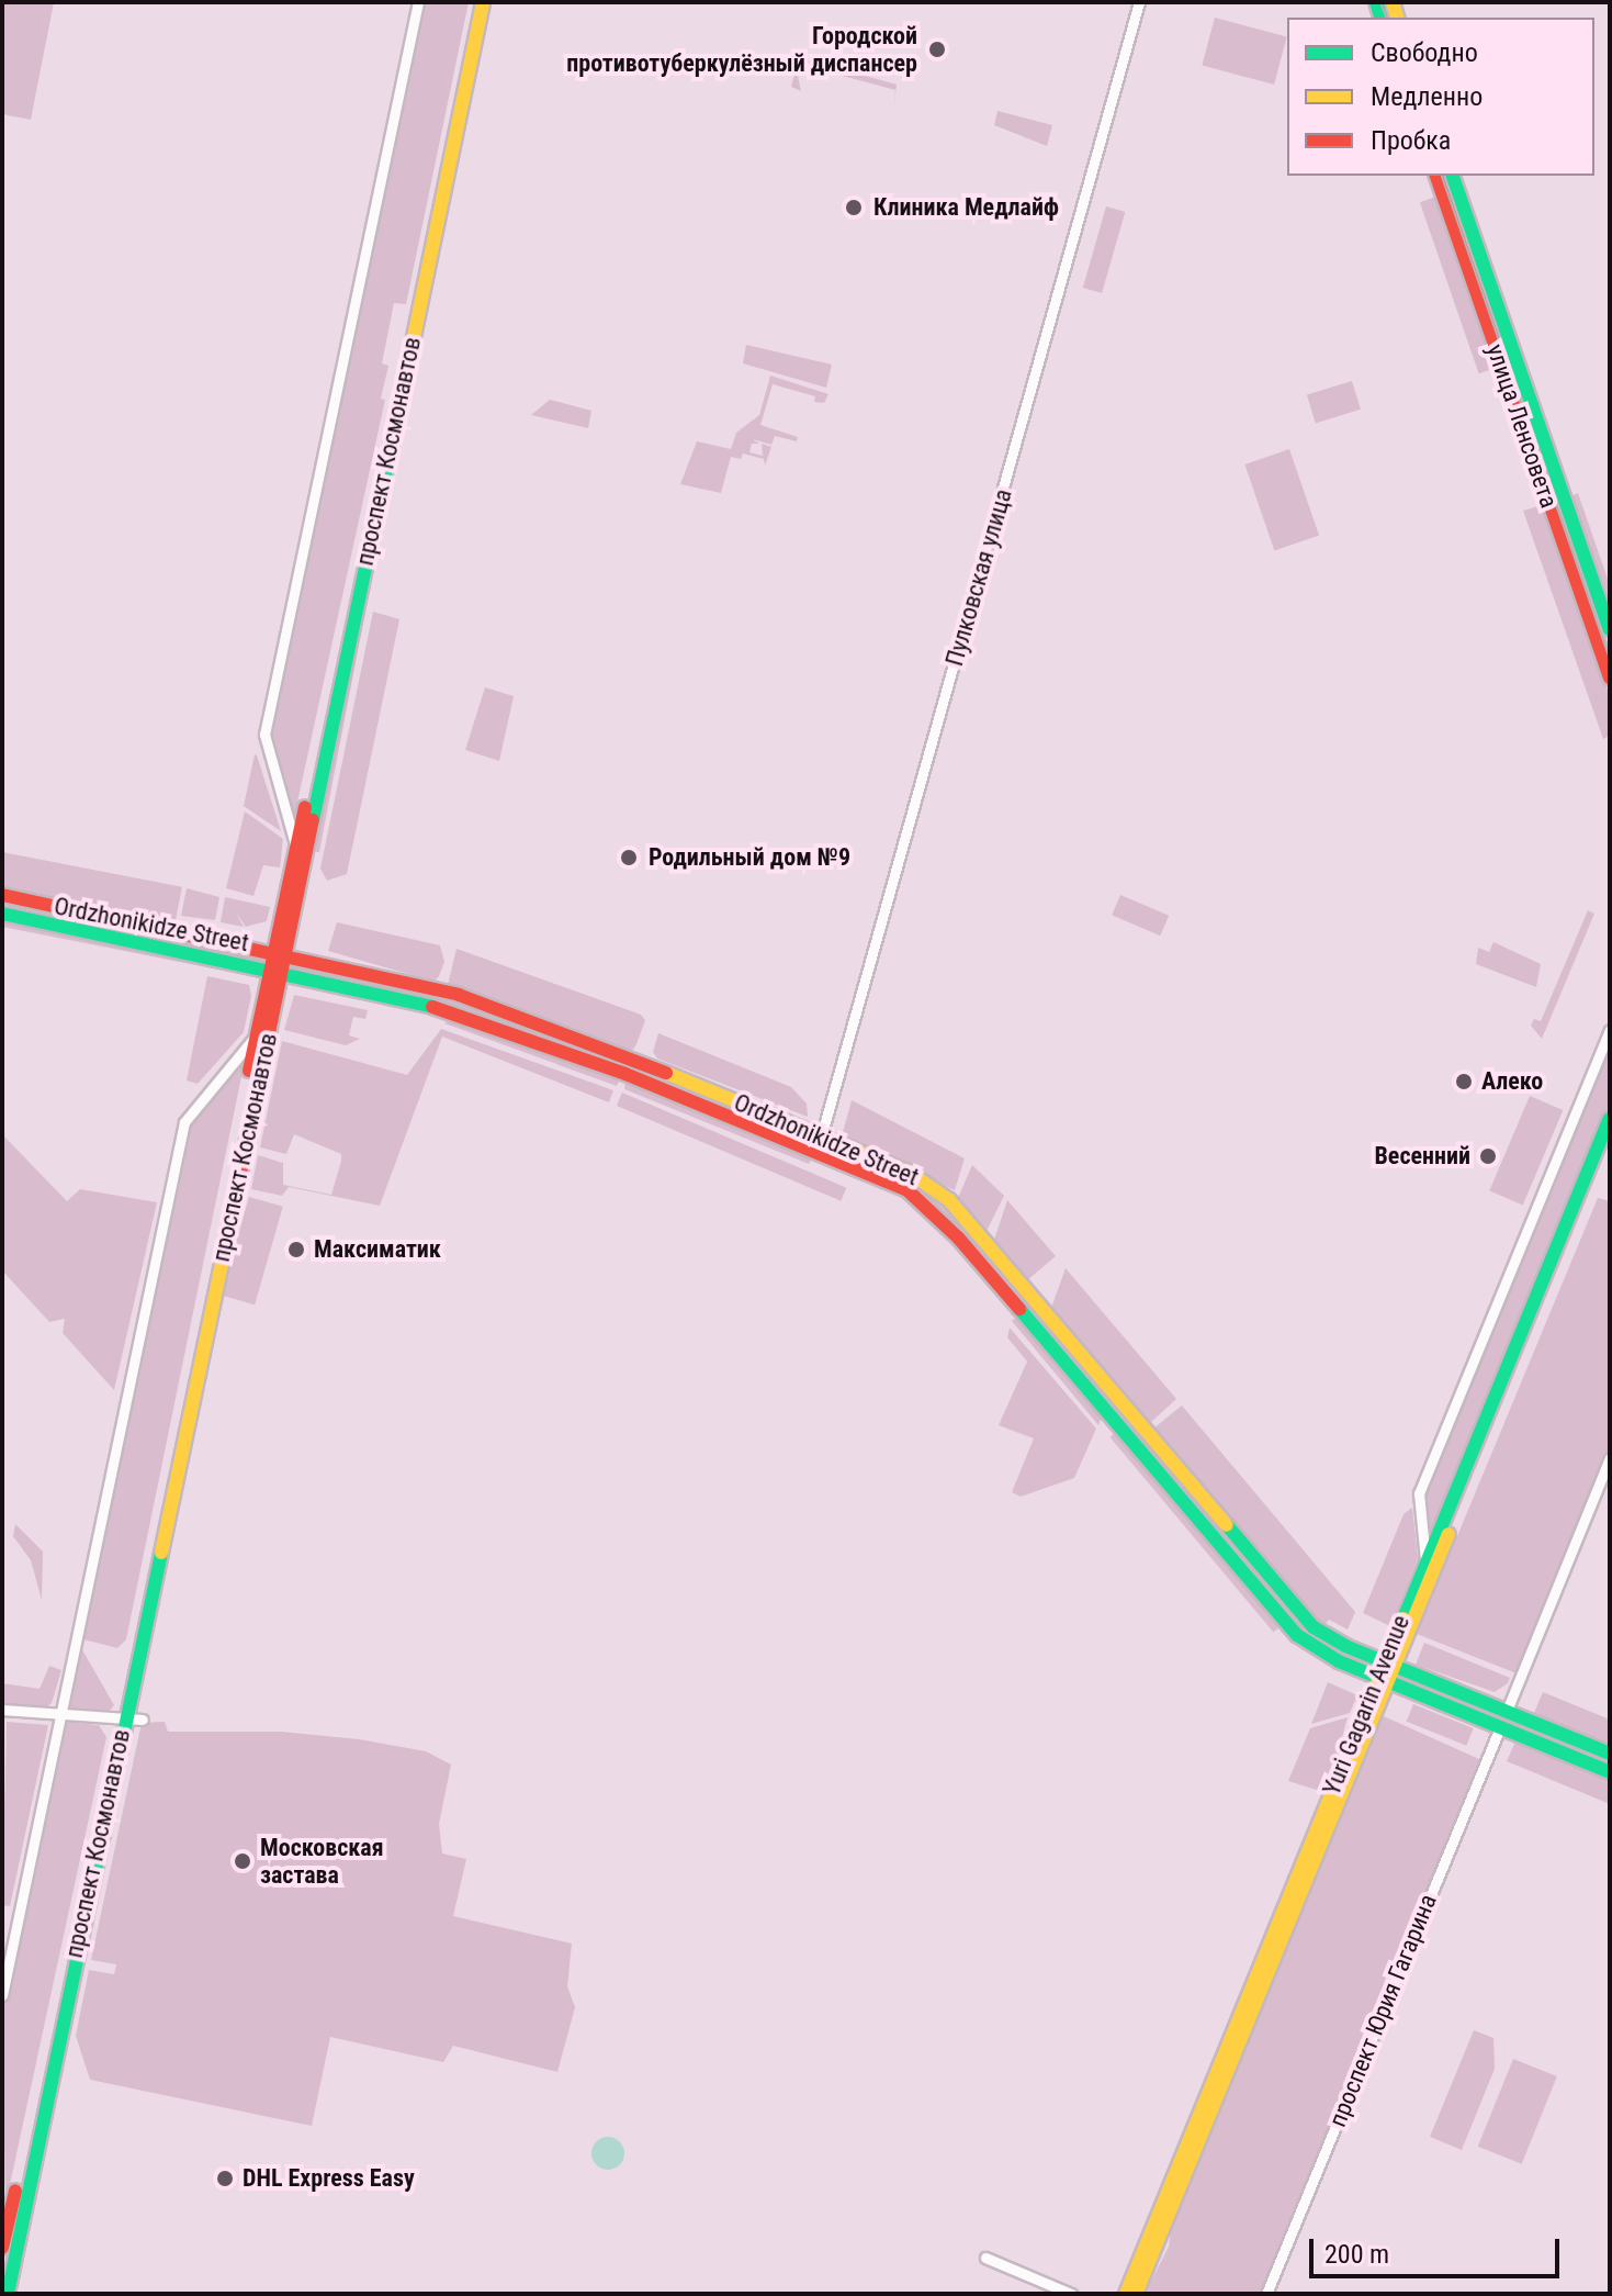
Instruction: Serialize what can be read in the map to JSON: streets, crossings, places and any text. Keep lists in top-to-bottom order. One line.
{"streets":{"street":["улица Ленсовета","проспект Космонавтов","Пулковская улица","Ordzhonikidze Street","Yuri Gagarin Avenue","проспект Юрия Гагарина"]},"crossings":[["проспект Космонавтов","Ordzhonikidze Street"],["Пулковская улица","Ordzhonikidze Street"],["Ordzhonikidze Street","Yuri Gagarin Avenue"],["Ordzhonikidze Street","проспект Юрия Гагарина"]],"places":["Городской противотуберкулёзный диспансер","Клиника Медлайф","Родильный дом №9","Алеко","Весенний","Максиматик","Московская застава","DHL Express Easy"],"legend":["Свободно","Медленно","Пробка"],"scale_bar":"200 m"}
